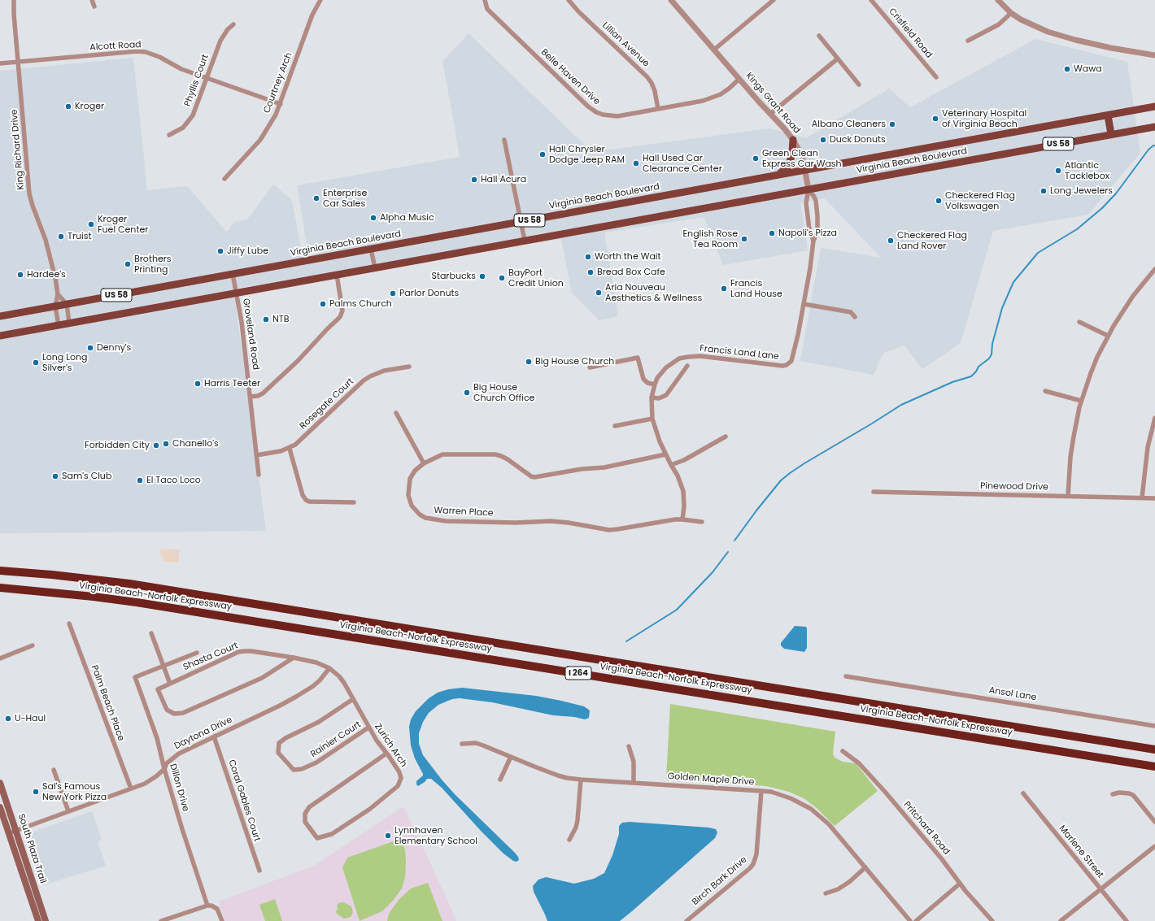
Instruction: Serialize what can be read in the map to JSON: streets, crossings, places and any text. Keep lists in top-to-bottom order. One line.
{"streets":{"highway":["Virginia Beach-Norfolk Expressway","I 264"],"main road":["US 58","Virginia Beach Boulevard","South Plaza Trail"],"street":["Crisfield Road","Lillian Avenue","Alcott Road","Belle Haven Drive","Phyllis Court","Courtney Arch","Kings Grant Road","King Richard Drive","Groveland Road","Francis Land Lane","Rosegate Court","Pinewood Drive","Warren Place","Shasta Court","Ansol Lane","Palm Beach Place","Daytona Drive","Rainier Court","Zurich Arch","Golden Maple Drive","Dillon Drive","Coral Gables Court","Pritchard Road","Marlene Street","Birch Bark Drive"]},"crossings":[["Lillian Avenue","Belle Haven Drive"],["Alcott Road","Phyllis Court"],["Alcott Road","Courtney Arch"],["Alcott Road","King Richard Drive"],["Belle Haven Drive","Kings Grant Road"],["Kings Grant Road","Virginia Beach Boulevard"],["Kings Grant Road","Francis Land Lane"],["King Richard Drive","Virginia Beach Boulevard"],["Virginia Beach Boulevard","Groveland Road"],["Groveland Road","Rosegate Court"],["Francis Land Lane","Warren Place"],["Shasta Court","Daytona Drive"],["Shasta Court","Zurich Arch"],["Palm Beach Place","Daytona Drive"],["Daytona Drive","Zurich Arch"],["Daytona Drive","Dillon Drive"],["Daytona Drive","Coral Gables Court"],["Daytona Drive","South Plaza Trail"],["Rainier Court","Zurich Arch"],["Golden Maple Drive","Birch Bark Drive"]],"places":["Wawa","Kroger","Veterinary Hospital of Virginia Beach","Albano Cleaners","Duck Donuts","Hall Chrysler Dodge Jeep RAM","Green Clean Express Car Wash","Hall Used Car Clearance Center","Atlantic Tacklebox","Hall Acura","Long Jewelers","Enterprise Car Sales","Checkered Flag Volkswagen","Alpha Music","Kroger Fuel Center","Napoli's Pizza","Truist","English Rose Tea Room","Checkered Flag Land Rover","Jiffy Lube","Worth the Wait","Brothers Printing","Bread Box Cafe","Hardee's","Starbucks","BayPort Credit Union","Francis Land House","Aria Nouveau Aesthetics & Wellness","Parlor Donuts","Palms Church","NTB","Denny's","Big House Church","Long Long Silver's","Harris Teeter","Big House Church Office","Chanello's","Forbidden City","Sam's Club","El Taco Loco","U-Haul","Sal's Famous New York Pizza","Lynnhaven Elementary School"]}
